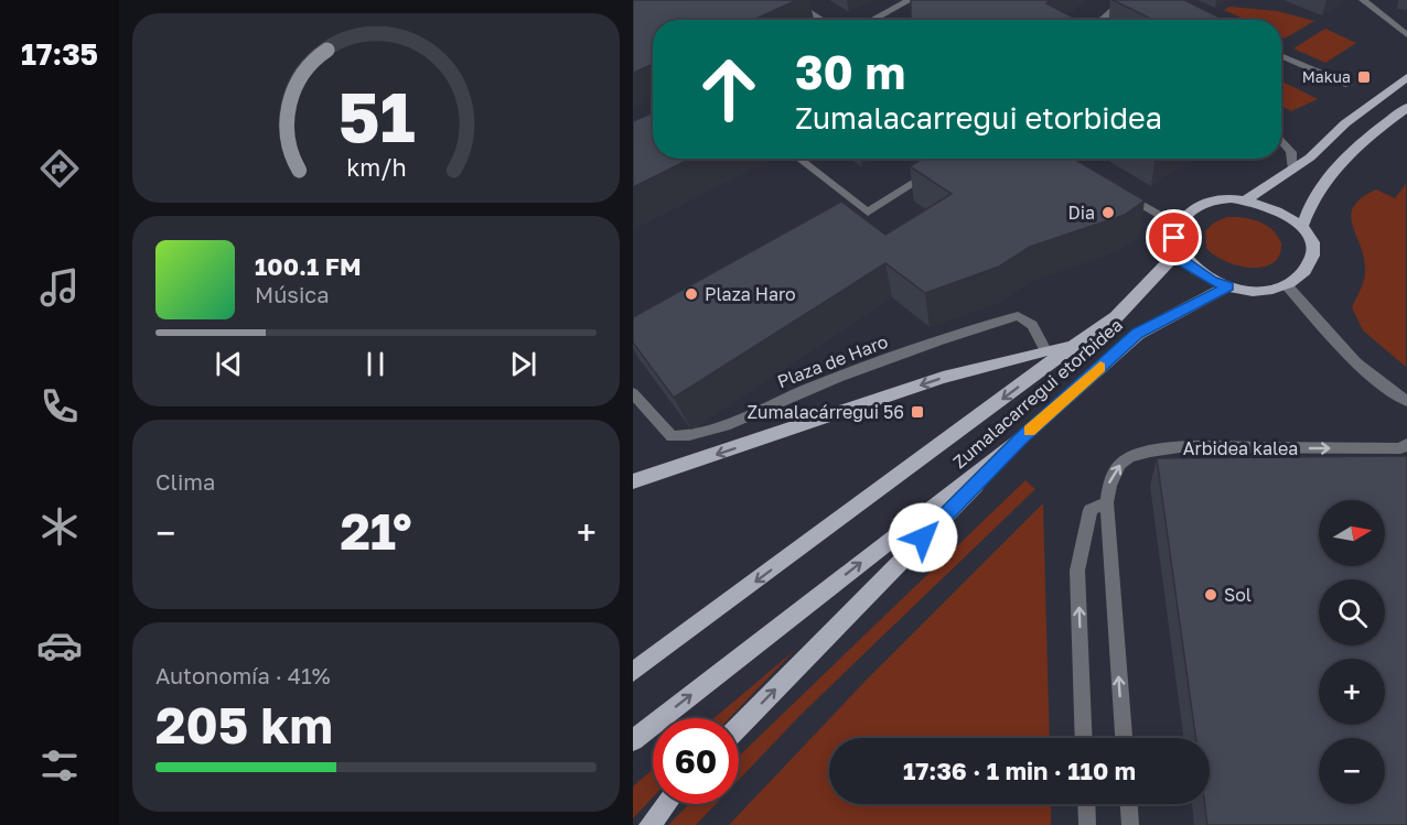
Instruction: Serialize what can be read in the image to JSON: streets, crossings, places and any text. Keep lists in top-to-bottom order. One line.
{"streets":{"main road":["Zumalacarregui etorbidea"],"street":["Plaza de Haro","Arbidea kalea"]},"places":{"transit":["Makua","Zumalacárregui 56"],"other":["Dia","Plaza Haro","Sol"]},"north":"right","page":{"tabs":"17:35","turn":["30 m","Zumalacarregui etorbidea"],"song":["100.1 FM","Música"],"tile":["Clima",["Autonomía · 41%","205 km"]],"map_buttons":["+","−"],"heat":["−","21°","+"],"limit":"60","trip":"17:36 · 1 min · 110 m","gauge":["51","km/h"]}}
